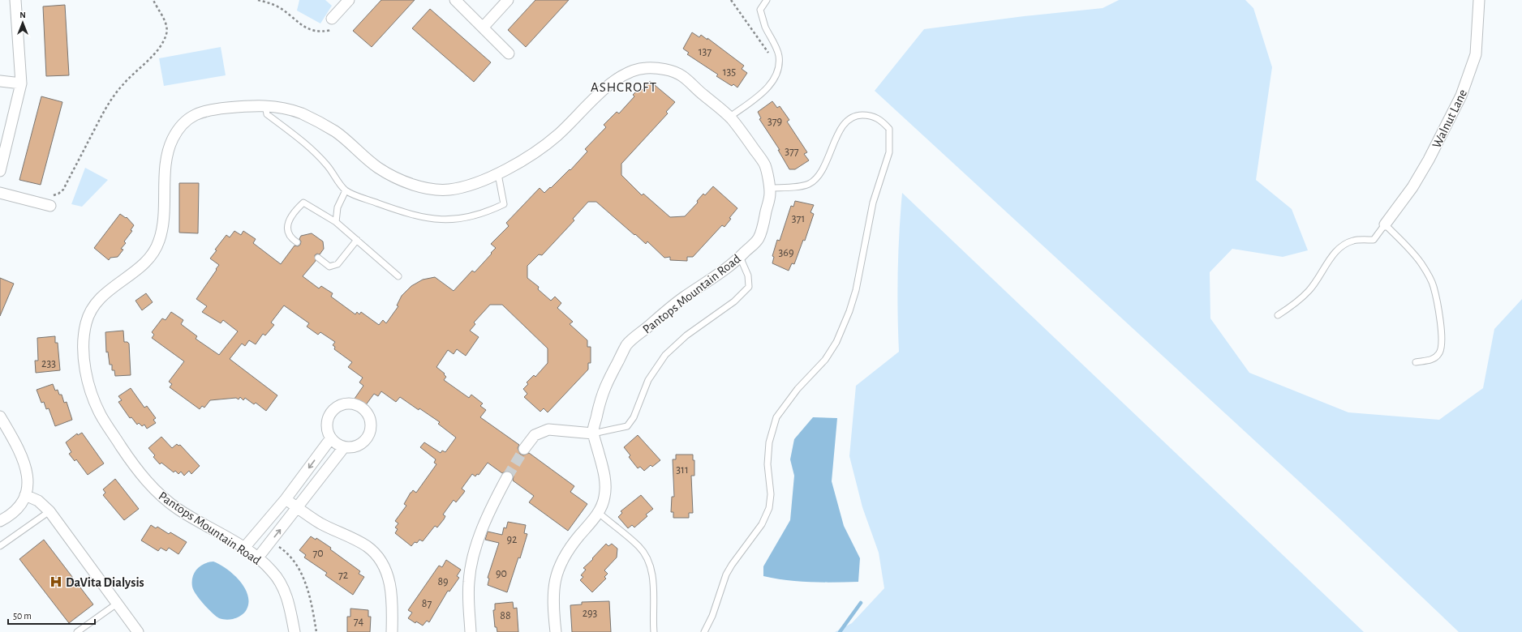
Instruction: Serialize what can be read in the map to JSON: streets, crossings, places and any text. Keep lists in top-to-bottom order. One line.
{"streets":{"street":["Walnut Lane","Pantops Mountain Road"]},"districts":["ASHCROFT"],"places":{"hospital":["DaVita Dialysis"]},"house_numbers":["137","135","379","377","371","369","233","311","92","70","90","72","89","87","293","88","74"],"scale_bar":"50 m","north":"top"}
